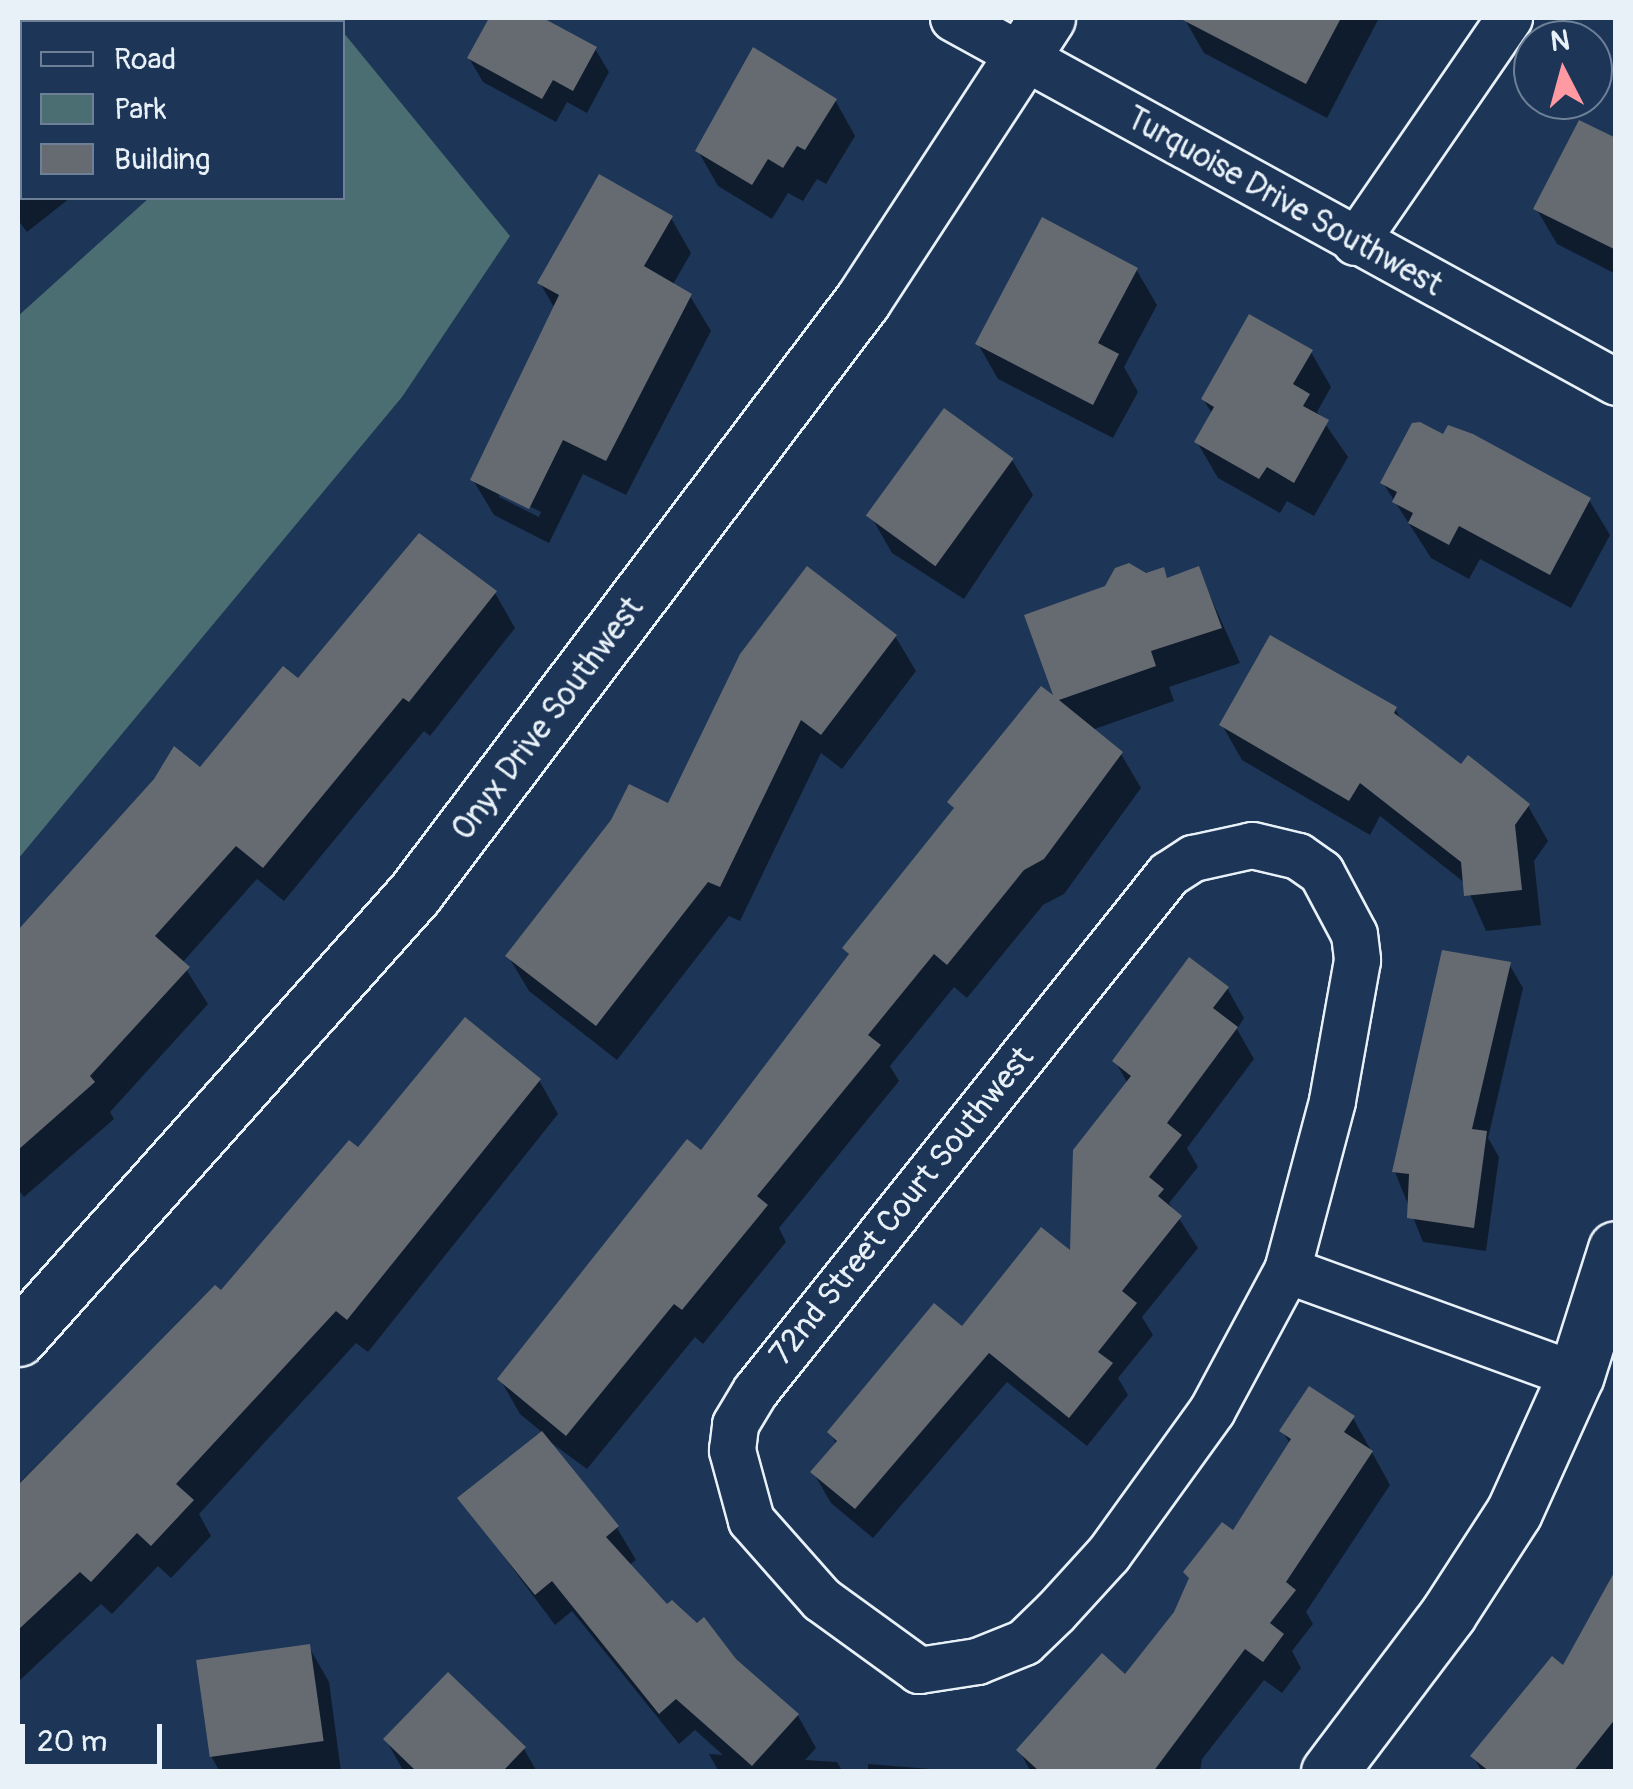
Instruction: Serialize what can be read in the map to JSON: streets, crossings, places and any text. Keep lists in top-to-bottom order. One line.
{"streets":{"street":["Turquoise Drive Southwest","Onyx Drive Southwest","72nd Street Court Southwest"]},"crossings":[["Turquoise Drive Southwest","Onyx Drive Southwest"]],"legend":["Road","Park","Building"],"scale_bar":"20 m","north":"top"}
